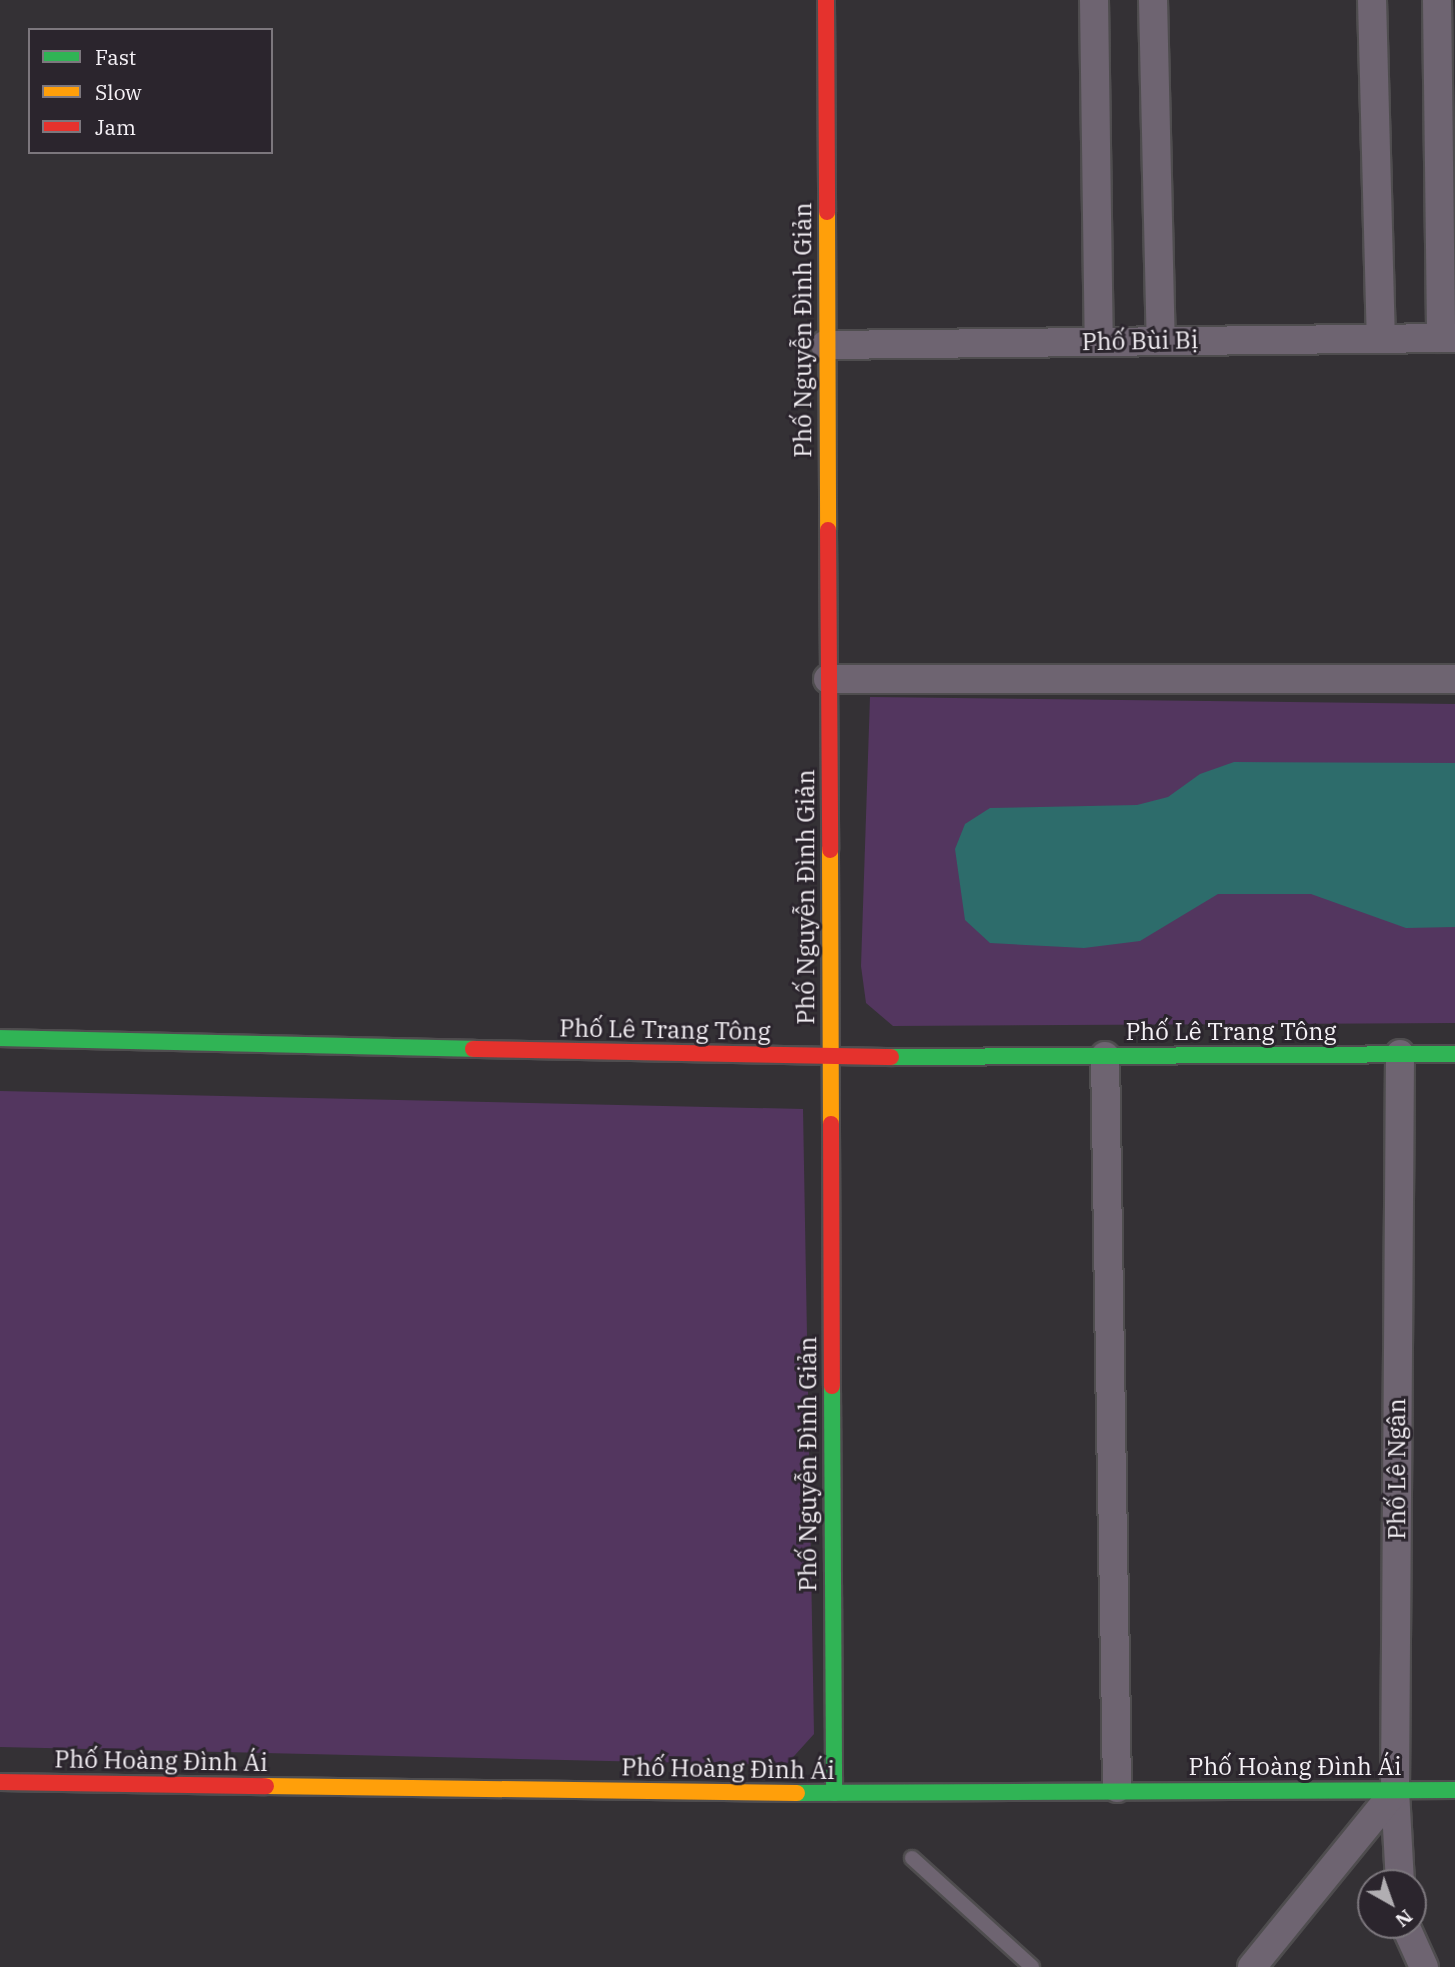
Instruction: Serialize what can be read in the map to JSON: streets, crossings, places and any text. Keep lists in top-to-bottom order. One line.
{"streets":{"street":["Phố Nguyễn Đình Giản","Phố Bùi Bị","Phố Lê Trang Tông","Phố Lê Ngân","Phố Hoàng Đình Ái"]},"crossings":[["Phố Nguyễn Đình Giản","Phố Bùi Bị"],["Phố Nguyễn Đình Giản","Phố Lê Trang Tông"],["Phố Nguyễn Đình Giản","Phố Hoàng Đình Ái"],["Phố Lê Trang Tông","Phố Lê Ngân"],["Phố Lê Ngân","Phố Hoàng Đình Ái"]],"legend":["Fast","Slow","Jam"],"north":"bottom right"}
